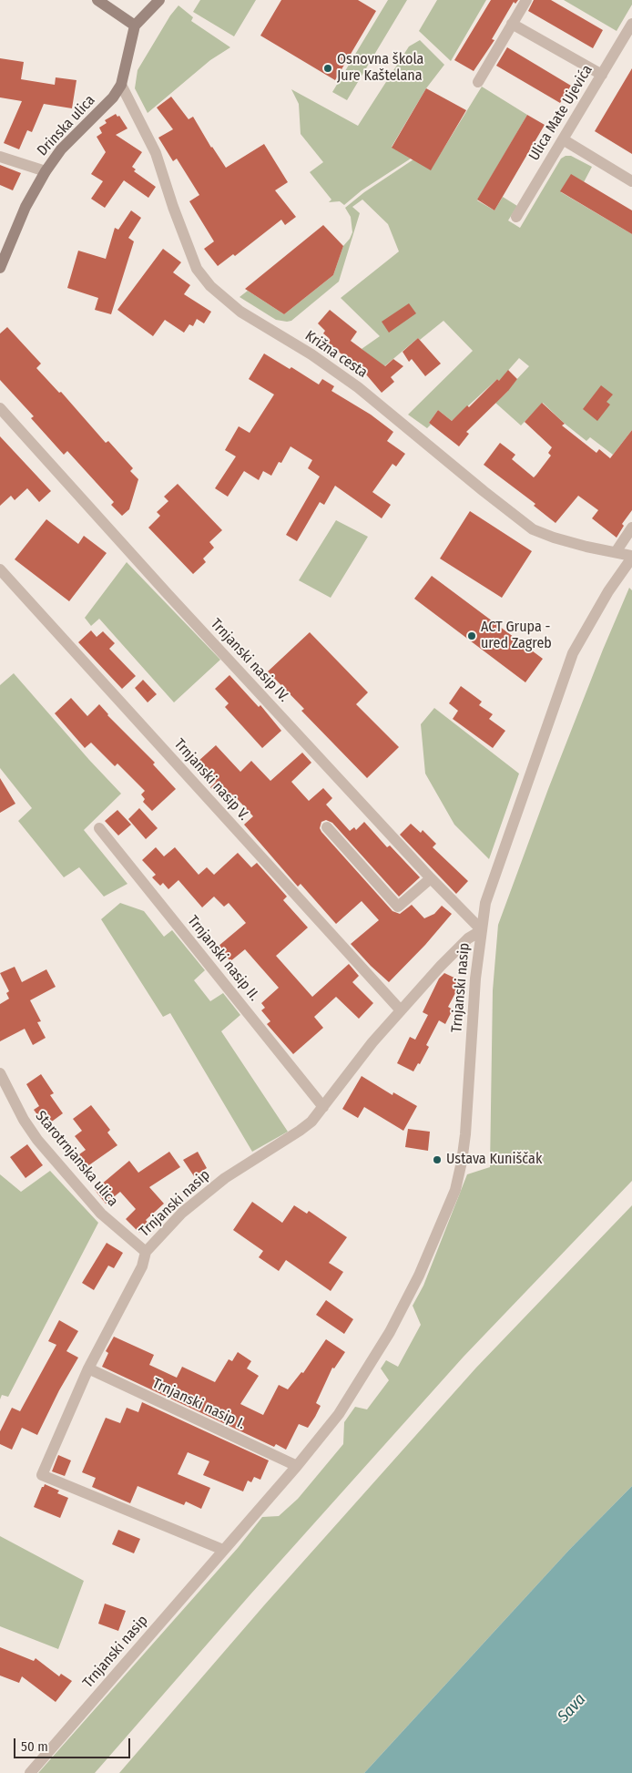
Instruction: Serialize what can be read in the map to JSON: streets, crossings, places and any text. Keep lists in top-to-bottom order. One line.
{"streets":{"street":["Ulica Mate Ujevića","Drinska ulica","Križna cesta","Trnjanski nasip IV.","Trnjanski nasip V.","Trnjanski nasip II.","Trnjanski nasip","Starotrnjanska ulica","Trnjanski nasip I."]},"crossings":[["Drinska ulica","Križna cesta"],["Križna cesta","Trnjanski nasip"],["Trnjanski nasip IV.","Trnjanski nasip"],["Trnjanski nasip V.","Trnjanski nasip"],["Trnjanski nasip II.","Trnjanski nasip"],["Trnjanski nasip","Starotrnjanska ulica"],["Trnjanski nasip","Trnjanski nasip I."]],"water":["Sava"],"places":["Osnovna škola Jure Kaštelana","ACT Grupa - ured Zagreb","Ustava Kuniščak"],"scale_bar":"50 m"}
